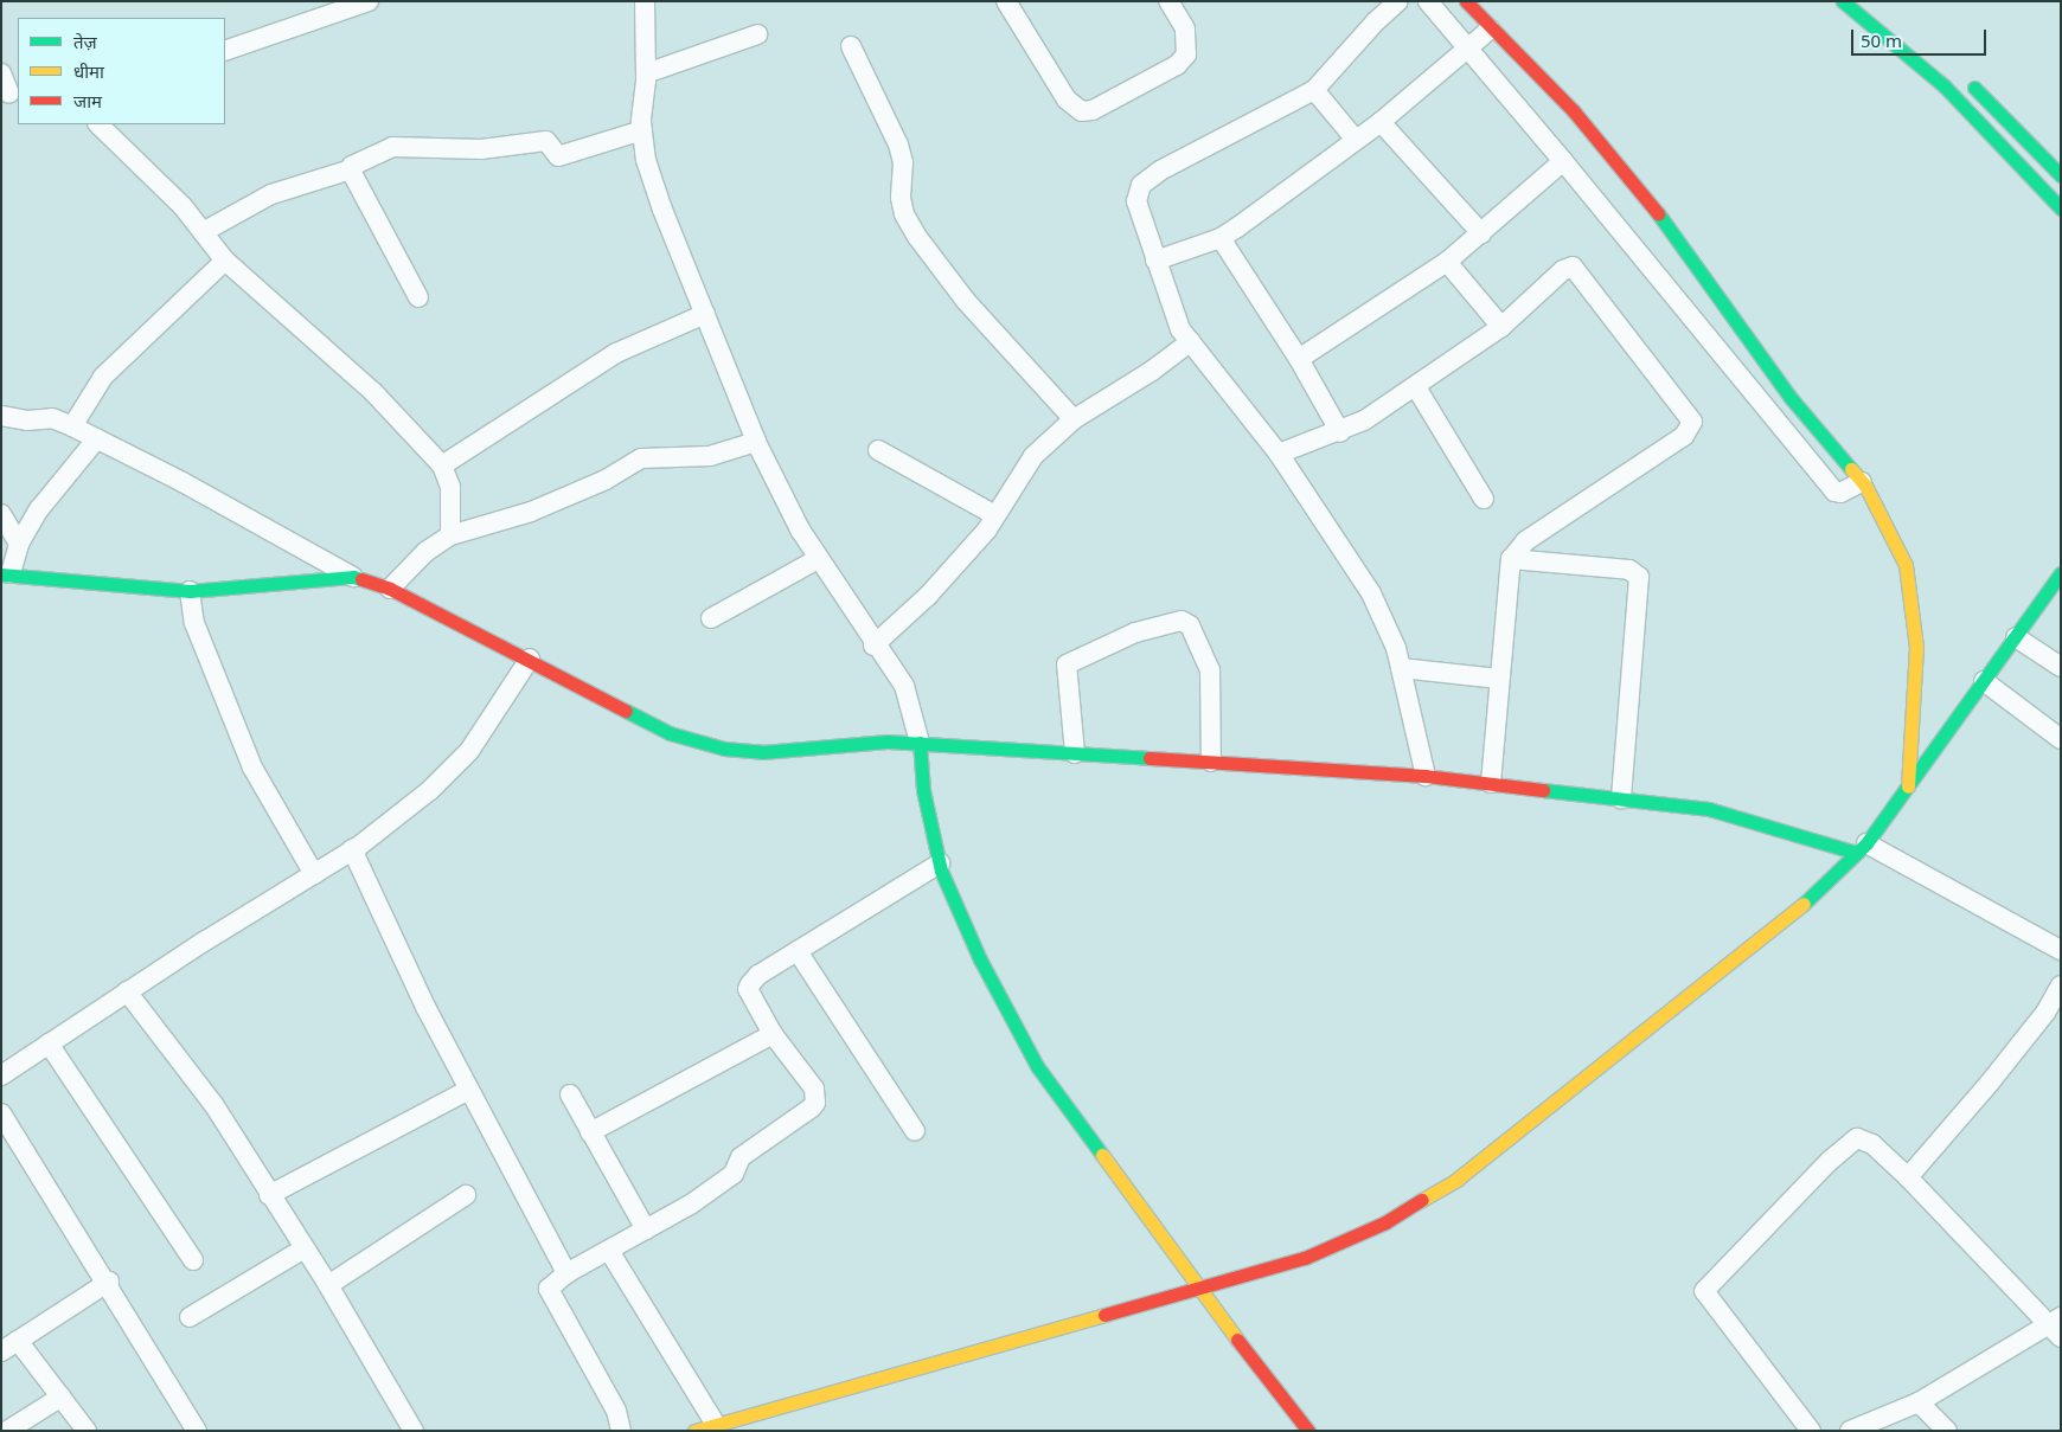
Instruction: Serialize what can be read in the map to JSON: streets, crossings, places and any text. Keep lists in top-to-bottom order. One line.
{"legend":["तेज़","धीमा","जाम"],"scale_bar":"50 m"}
